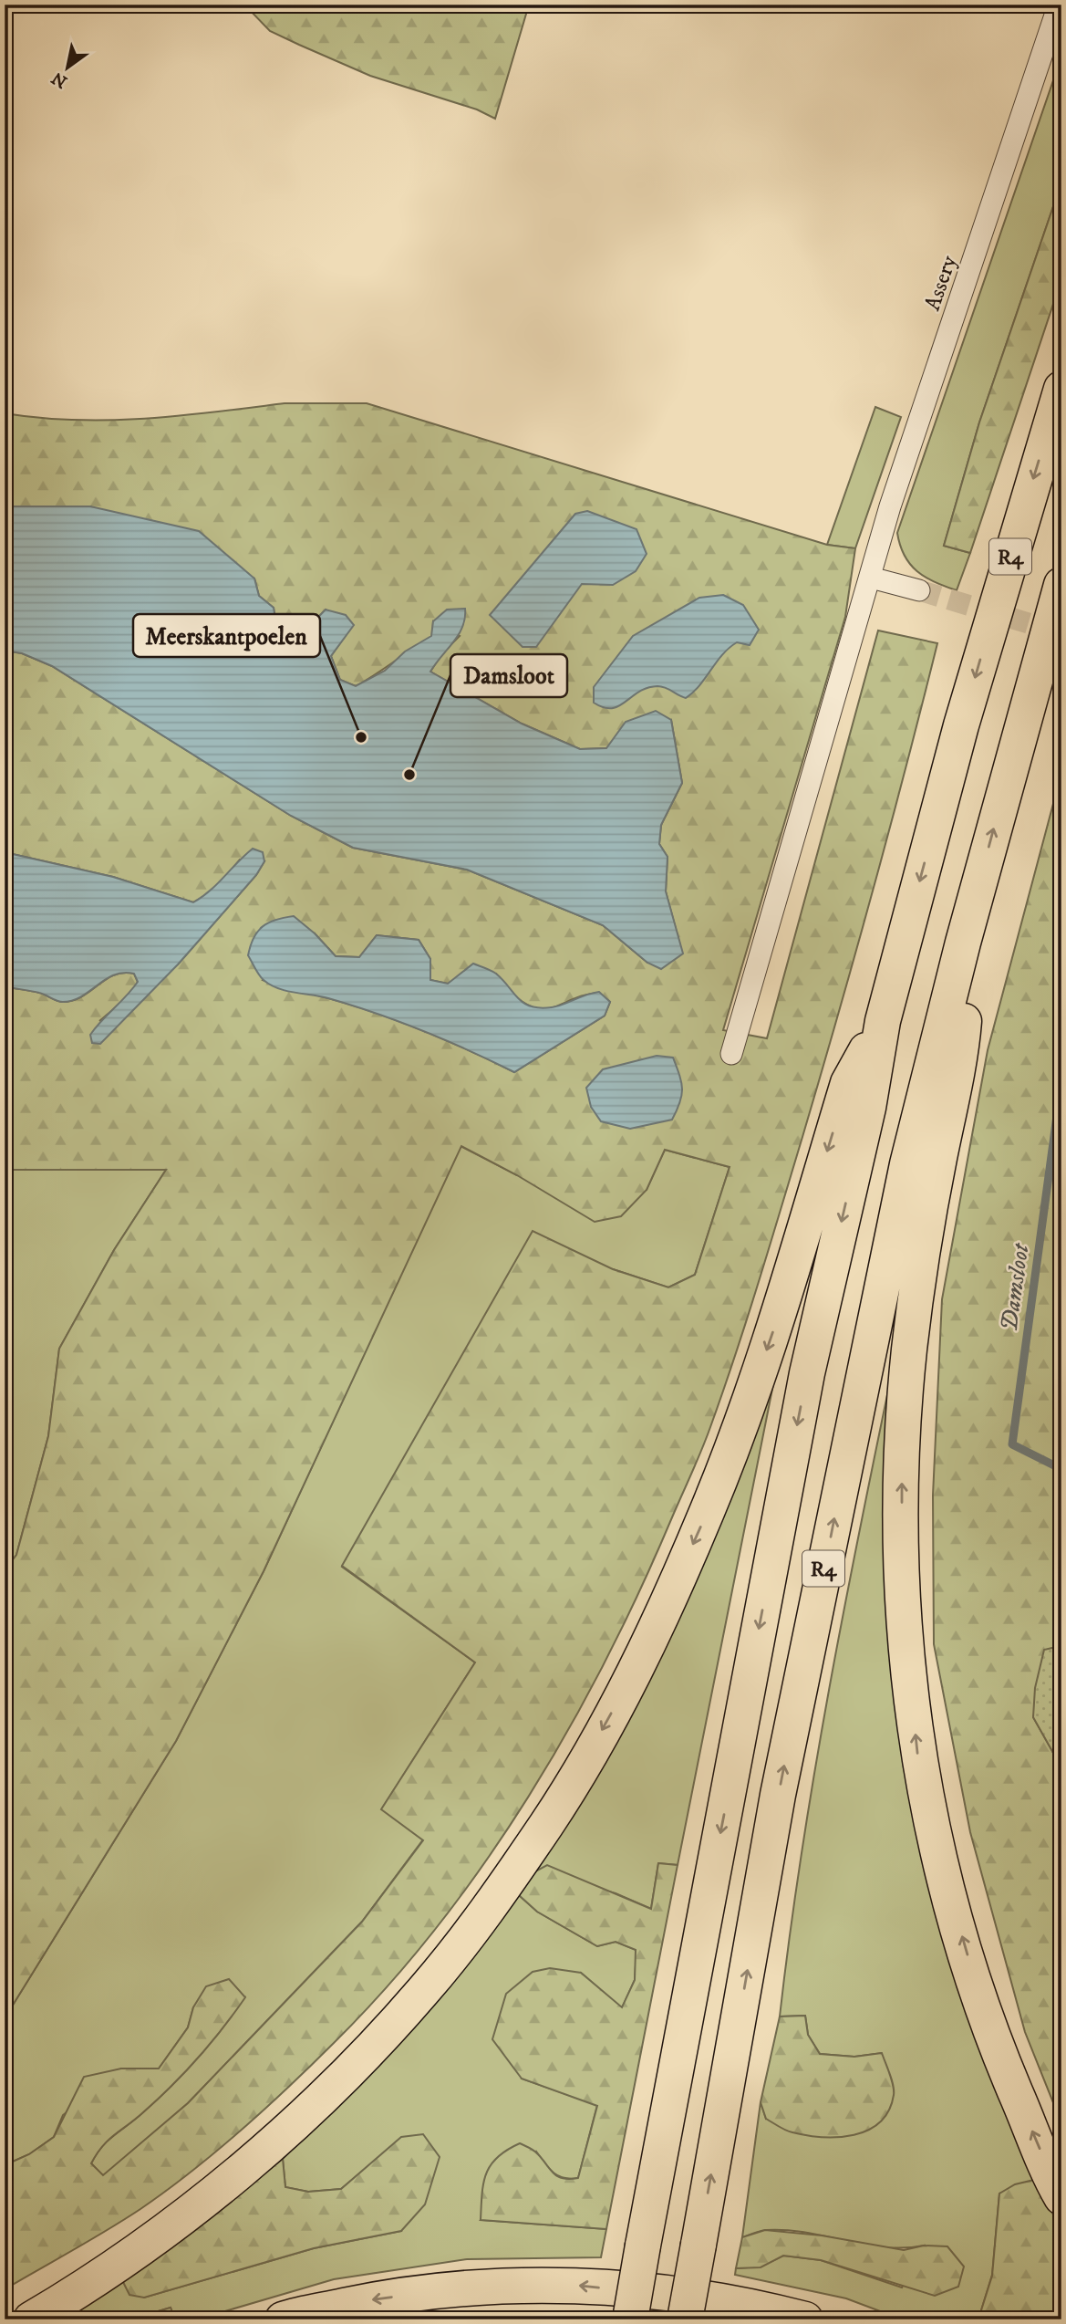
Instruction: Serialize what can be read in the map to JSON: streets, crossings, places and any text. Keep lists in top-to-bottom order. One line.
{"streets":{"highway":["R4"],"street":["Assery"]},"water":["Damsloot"],"places":["Meerskantpoelen","Damsloot"],"north":"bottom left"}
